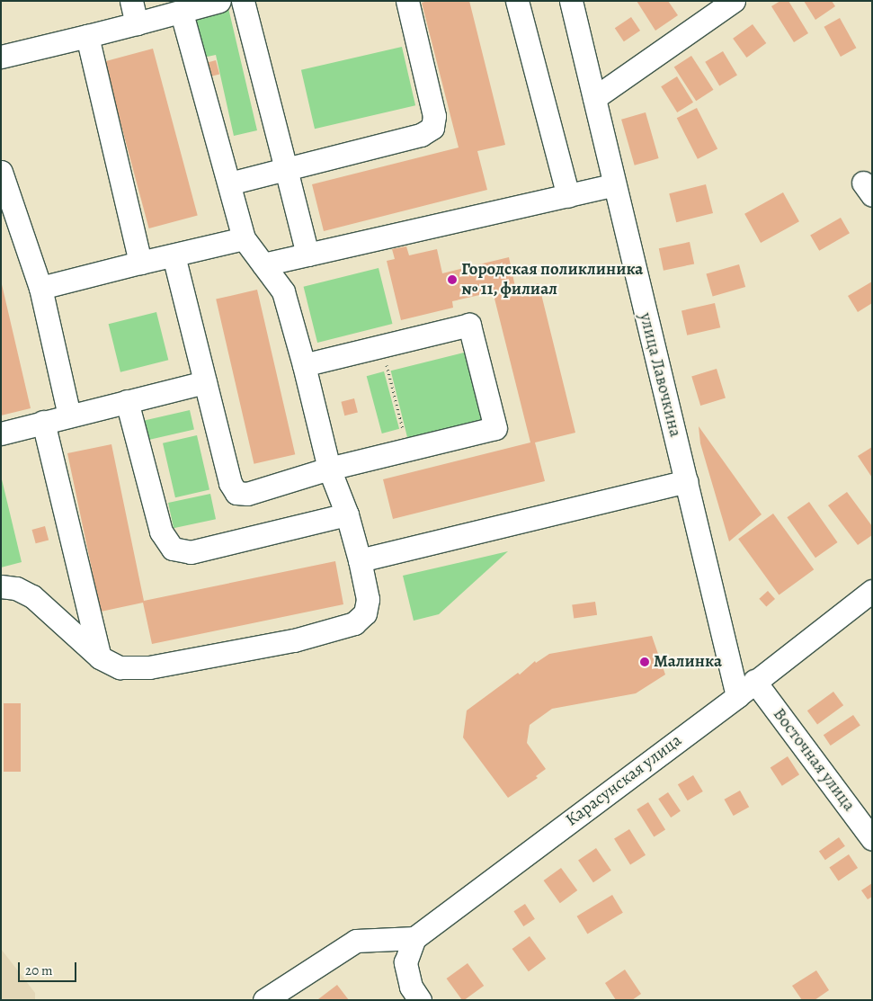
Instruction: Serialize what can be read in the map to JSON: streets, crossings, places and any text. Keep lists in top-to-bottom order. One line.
{"streets":{"street":["улица Лавочкина","Восточная улица","Карасунская улица"]},"crossings":[["улица Лавочкина","Карасунская улица"],["Восточная улица","Карасунская улица"]],"places":["Городская поликлиника № 11, филиал","Малинка"],"scale_bar":"20 m"}
